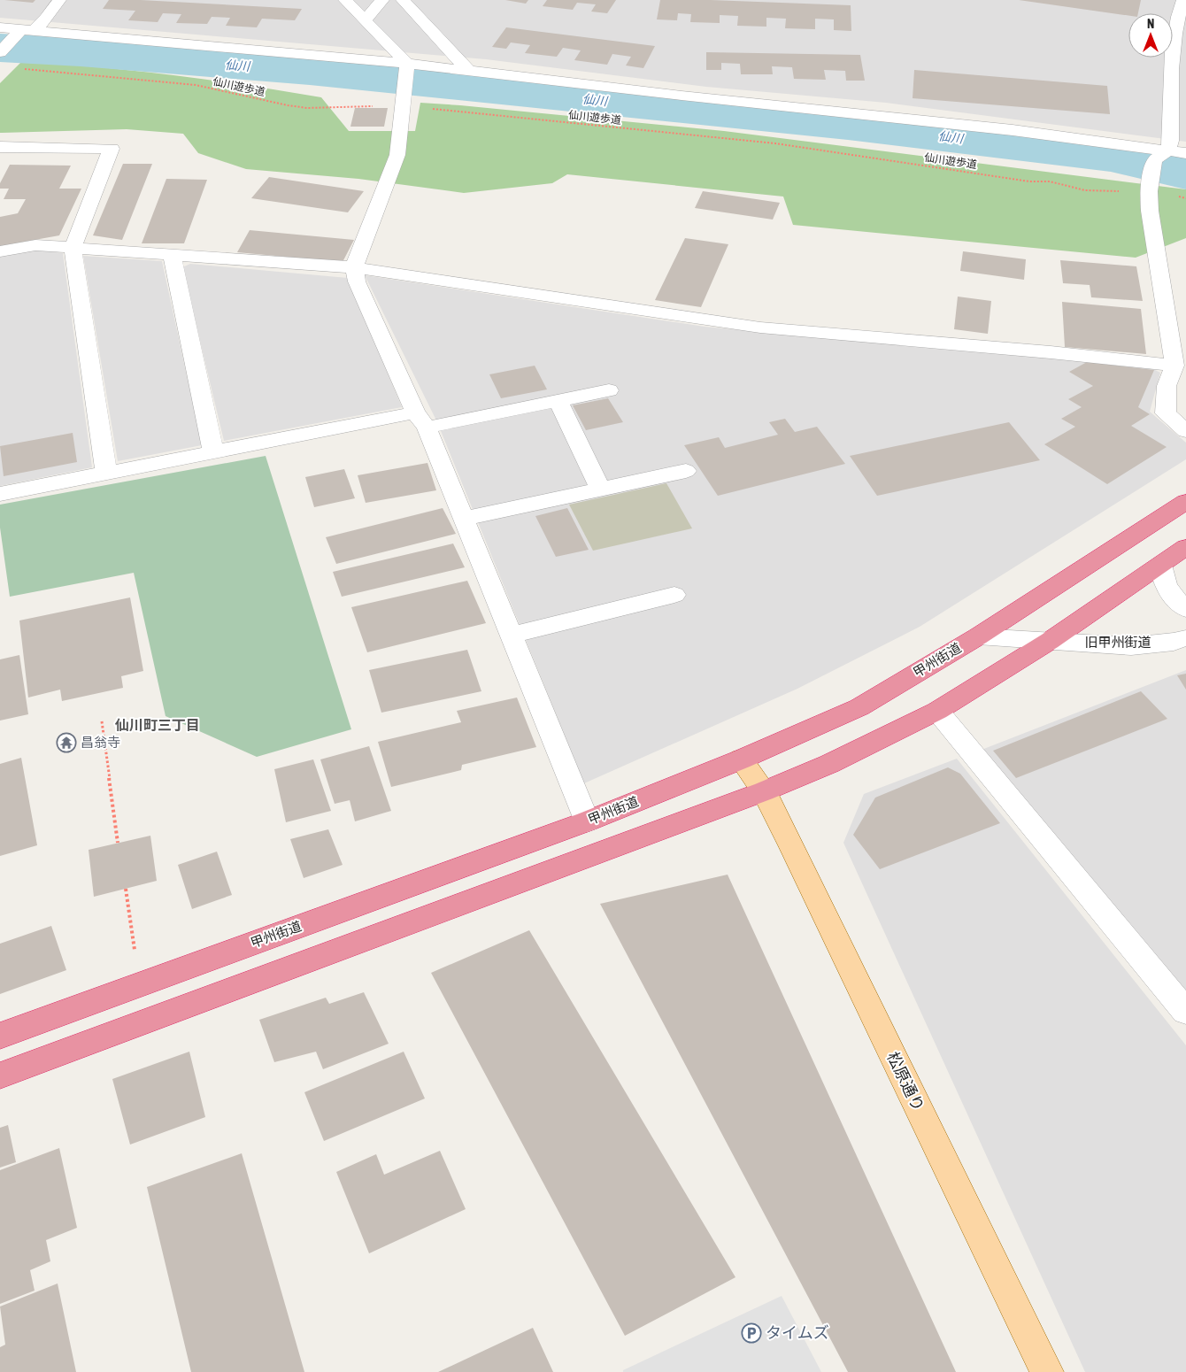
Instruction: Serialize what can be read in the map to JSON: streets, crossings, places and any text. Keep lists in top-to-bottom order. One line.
{"streets":{"highway":["甲州街道"],"main road":["松原通り"],"street":["旧甲州街道"],"path":["仙川遊歩道"]},"crossings":[["旧甲州街道","甲州街道"],["甲州街道","松原通り"]],"districts":["仙川町三丁目"],"water":["仙川"],"places":{"temple":["昌翁寺"],"parking":["タイムズ"]},"north":"top"}
